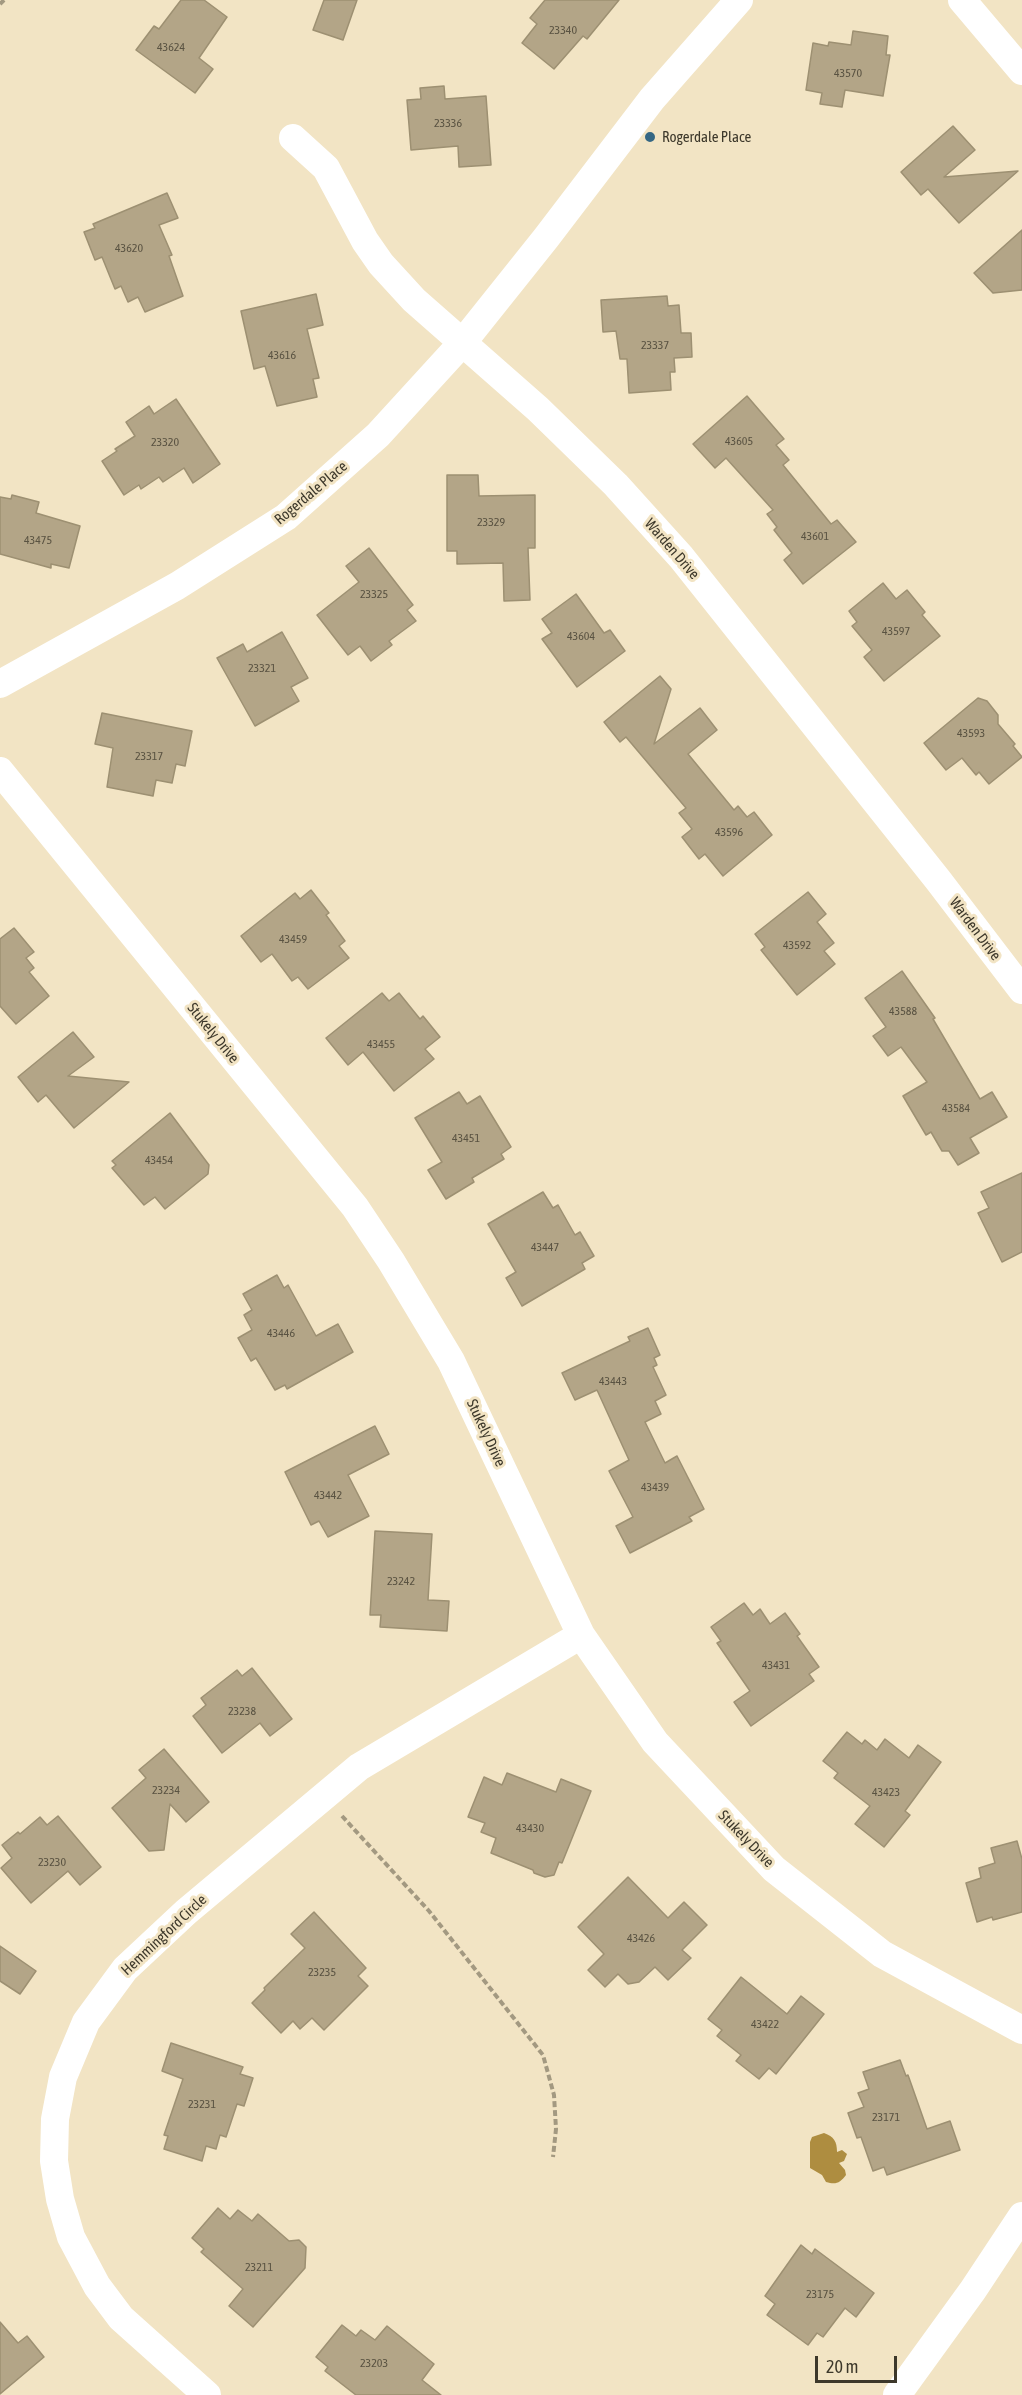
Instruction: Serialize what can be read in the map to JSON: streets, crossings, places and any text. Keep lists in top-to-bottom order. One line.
{"streets":{"street":["Rogerdale Place","Warden Drive","Stukely Drive","Hemmingford Circle"]},"crossings":[["Rogerdale Place","Warden Drive"],["Stukely Drive","Hemmingford Circle"]],"places":["Rogerdale Place"],"house_numbers":["23340","43624","43570","23336","43620","23337","43616","43605","23320","23329","43601","43475","23325","43597","43604","23321","43593","23317","43596","43459","43592","43588","43455","43584","43451","43454","43447","43446","43443","43439","43442","23242","43431","23238","23234","43423","43430","23230","43426","23235","43422","23231","23171","23211","23175","23203"],"scale_bar":"20 m"}
